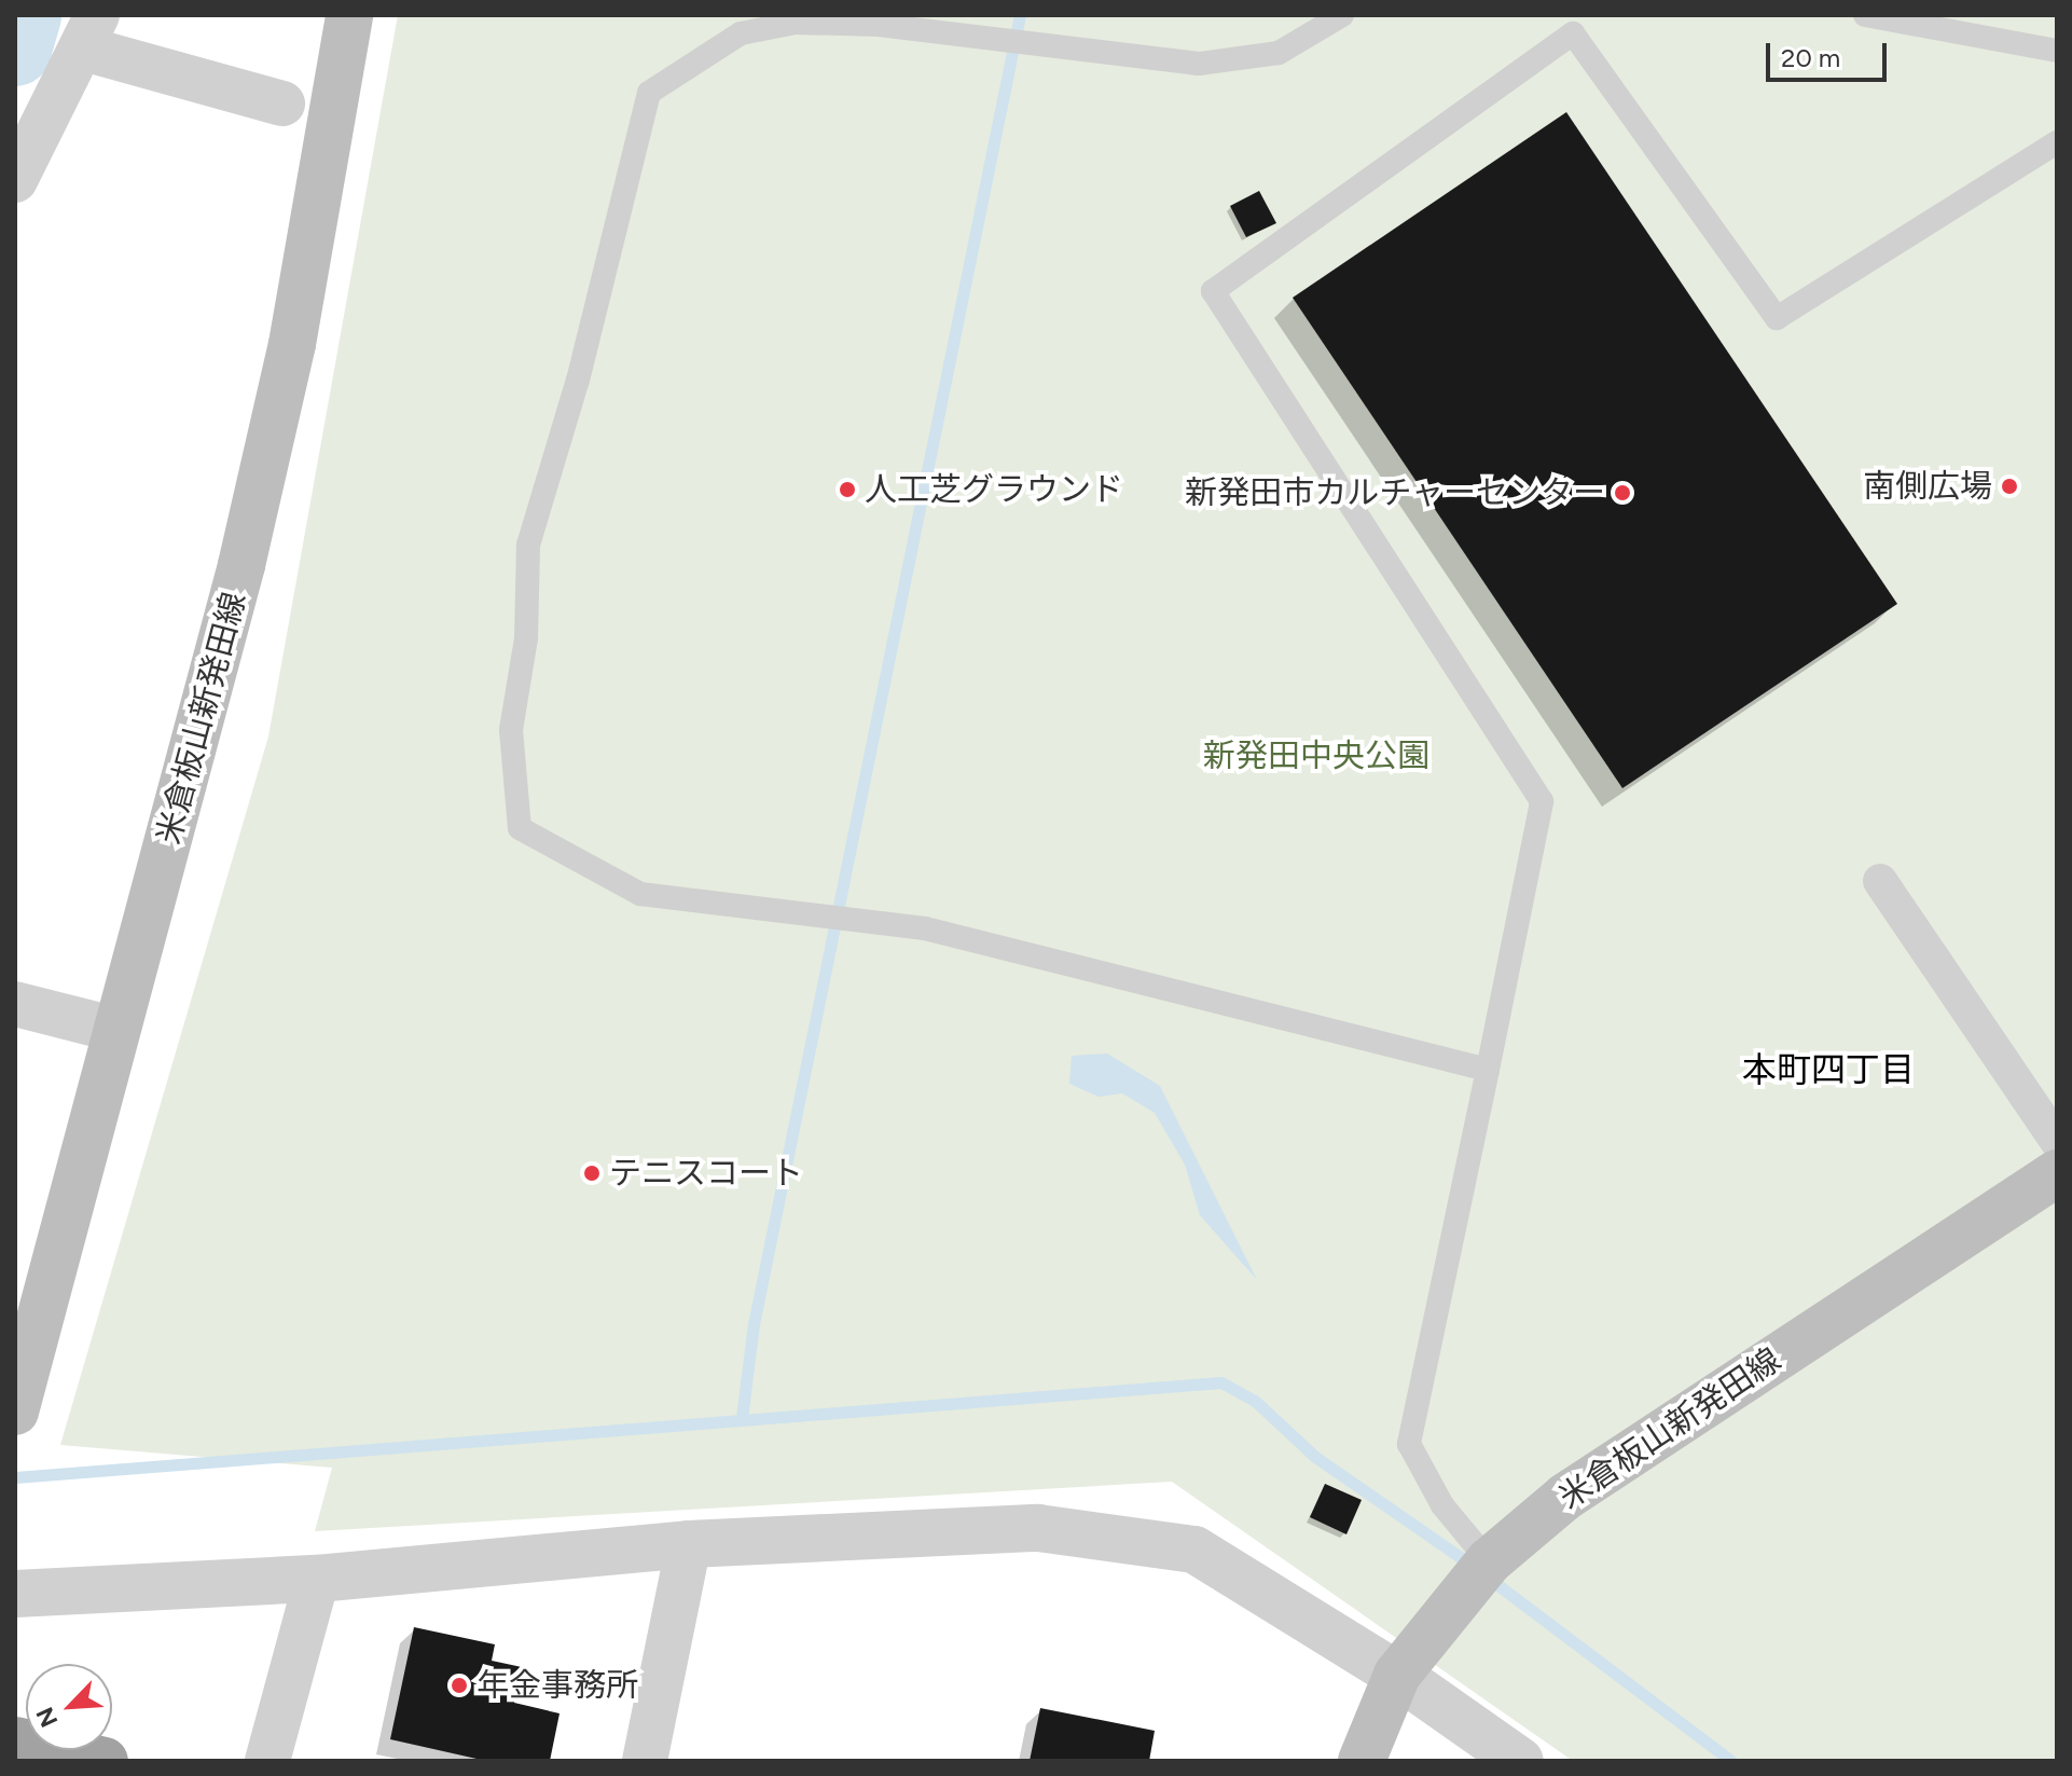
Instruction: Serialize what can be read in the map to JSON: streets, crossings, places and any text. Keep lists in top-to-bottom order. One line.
{"streets":{"main road":["米倉板山新発田線"]},"districts":["本町四丁目"],"parks":["新発田中央公園"],"places":["南側広場","人工芝グラウンド","新発田市カルチャーセンター","テニスコート","年金事務所"],"scale_bar":"20 m","north":"bottom left"}
